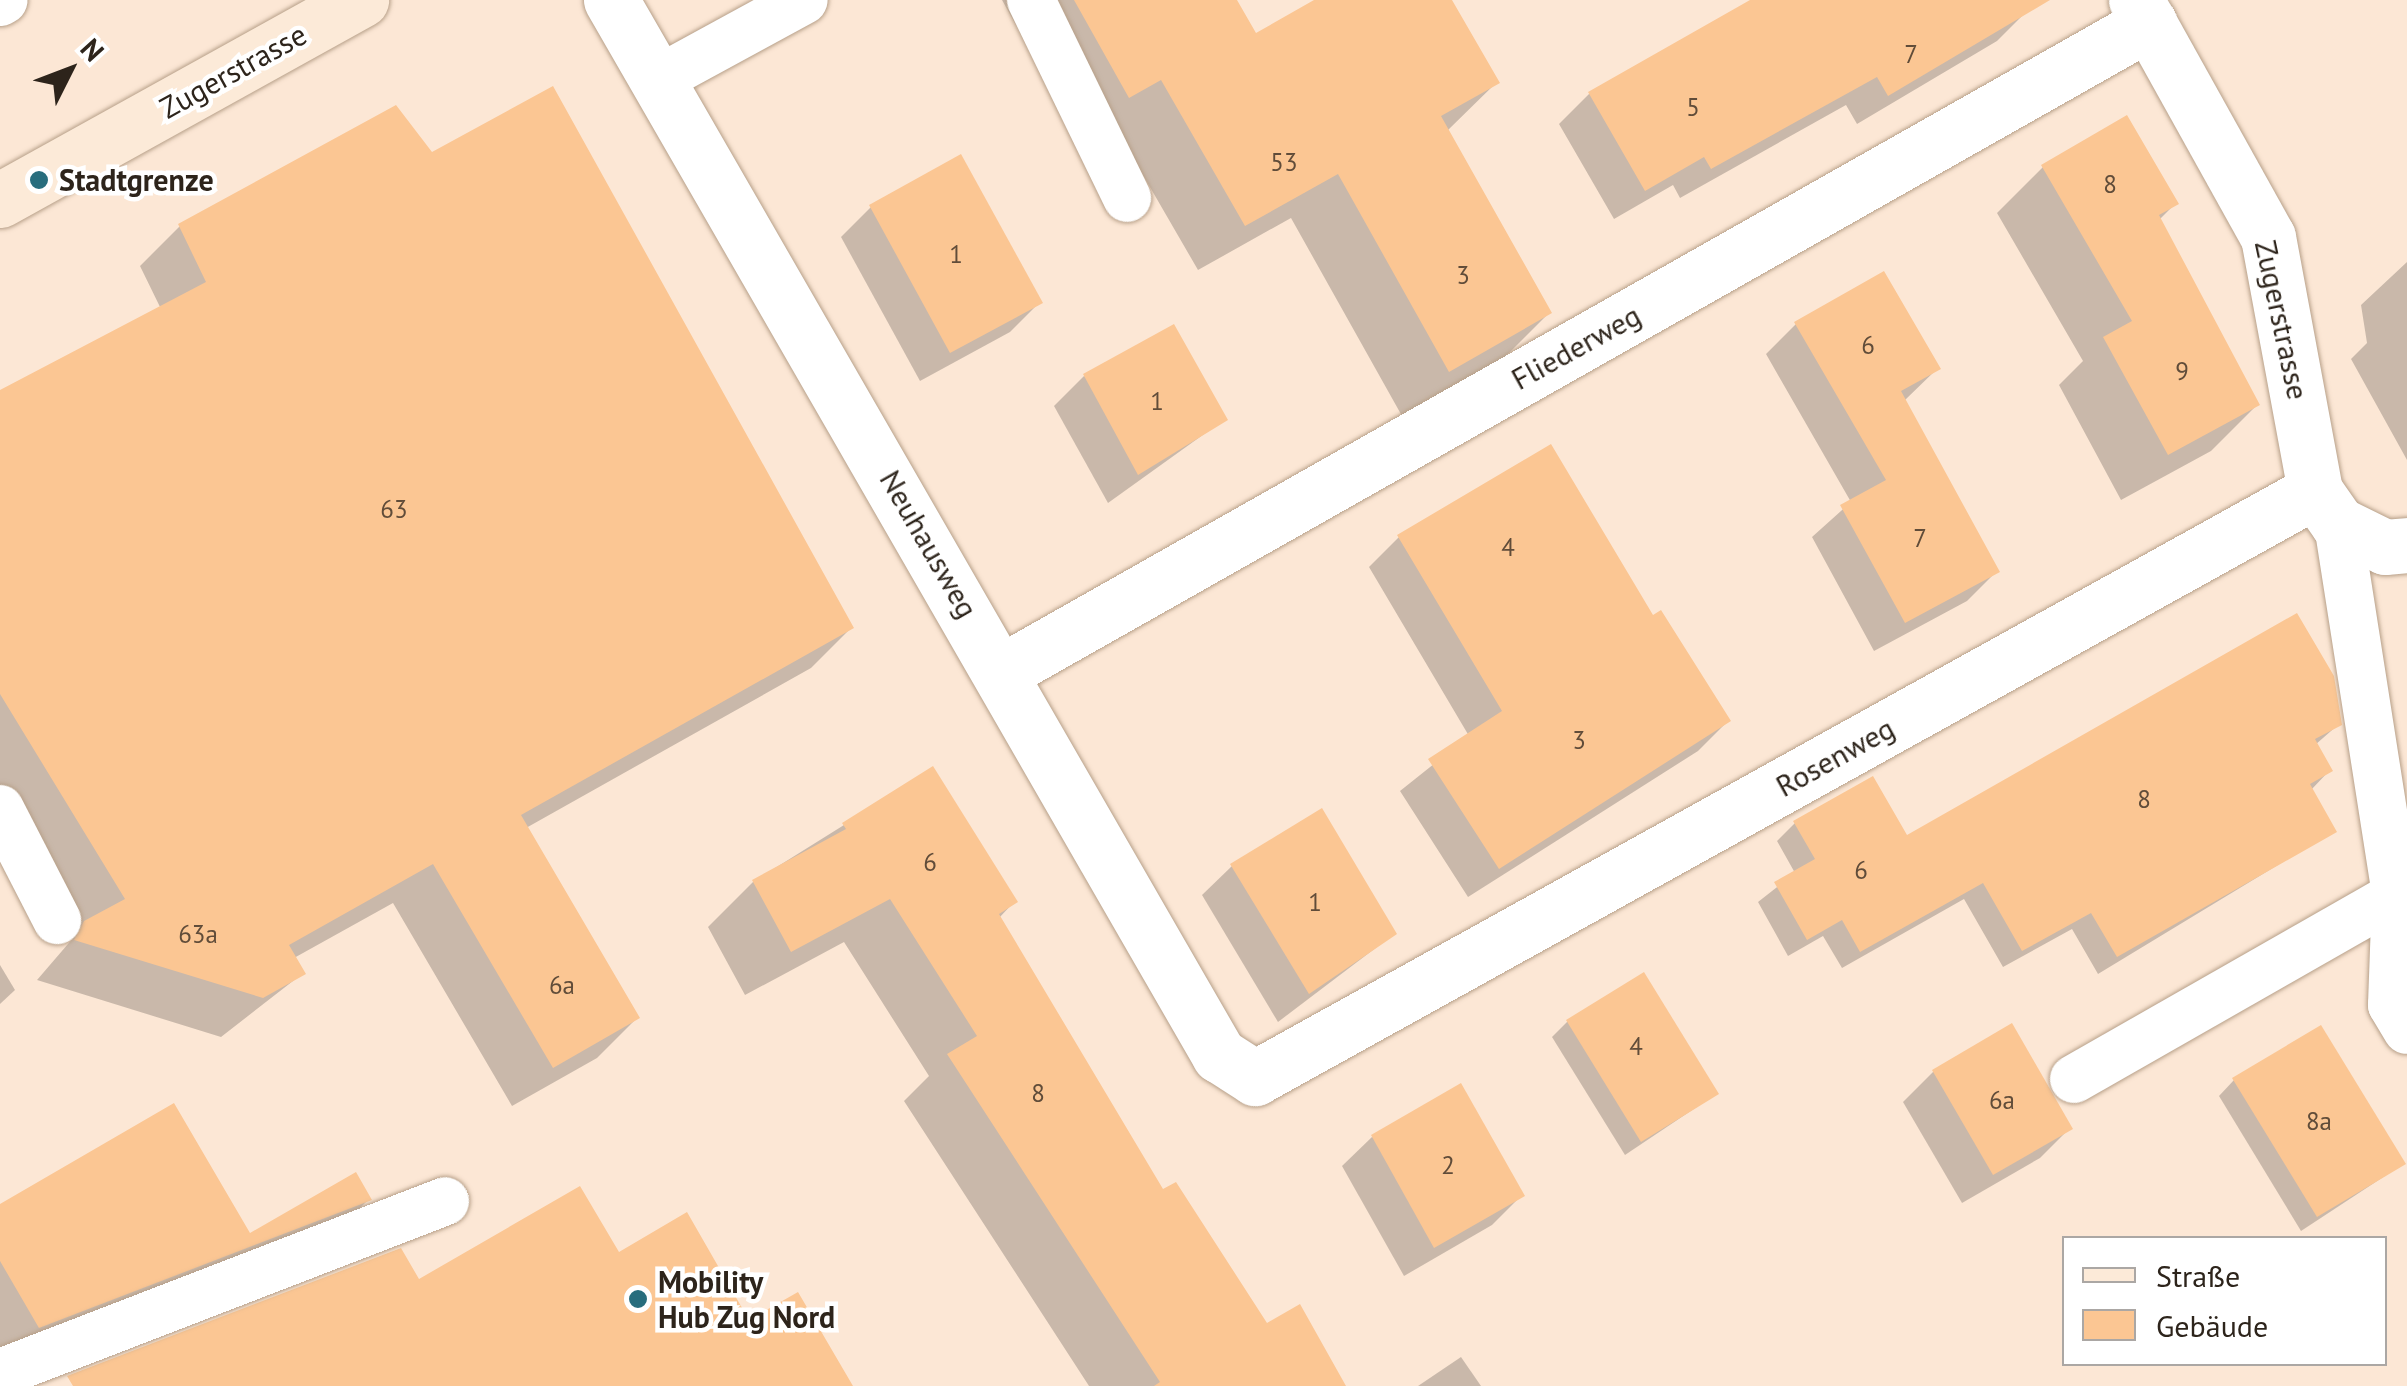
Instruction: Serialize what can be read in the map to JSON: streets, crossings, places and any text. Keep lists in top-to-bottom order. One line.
{"streets":{"main road":["Zugerstrasse"],"street":["Fliederweg","Neuhausweg","Rosenweg"]},"crossings":[["Zugerstrasse","Fliederweg"],["Zugerstrasse","Rosenweg"],["Fliederweg","Neuhausweg"],["Neuhausweg","Rosenweg"]],"places":["Stadtgrenze","Mobility Hub Zug Nord"],"house_numbers":["7","5","53","8","1","3","6","9","1","63","7","4","3","8","6","6","1","63a","6a","4","8","6a","8a","2"],"legend":["Straße","Gebäude"],"north":"top right"}
